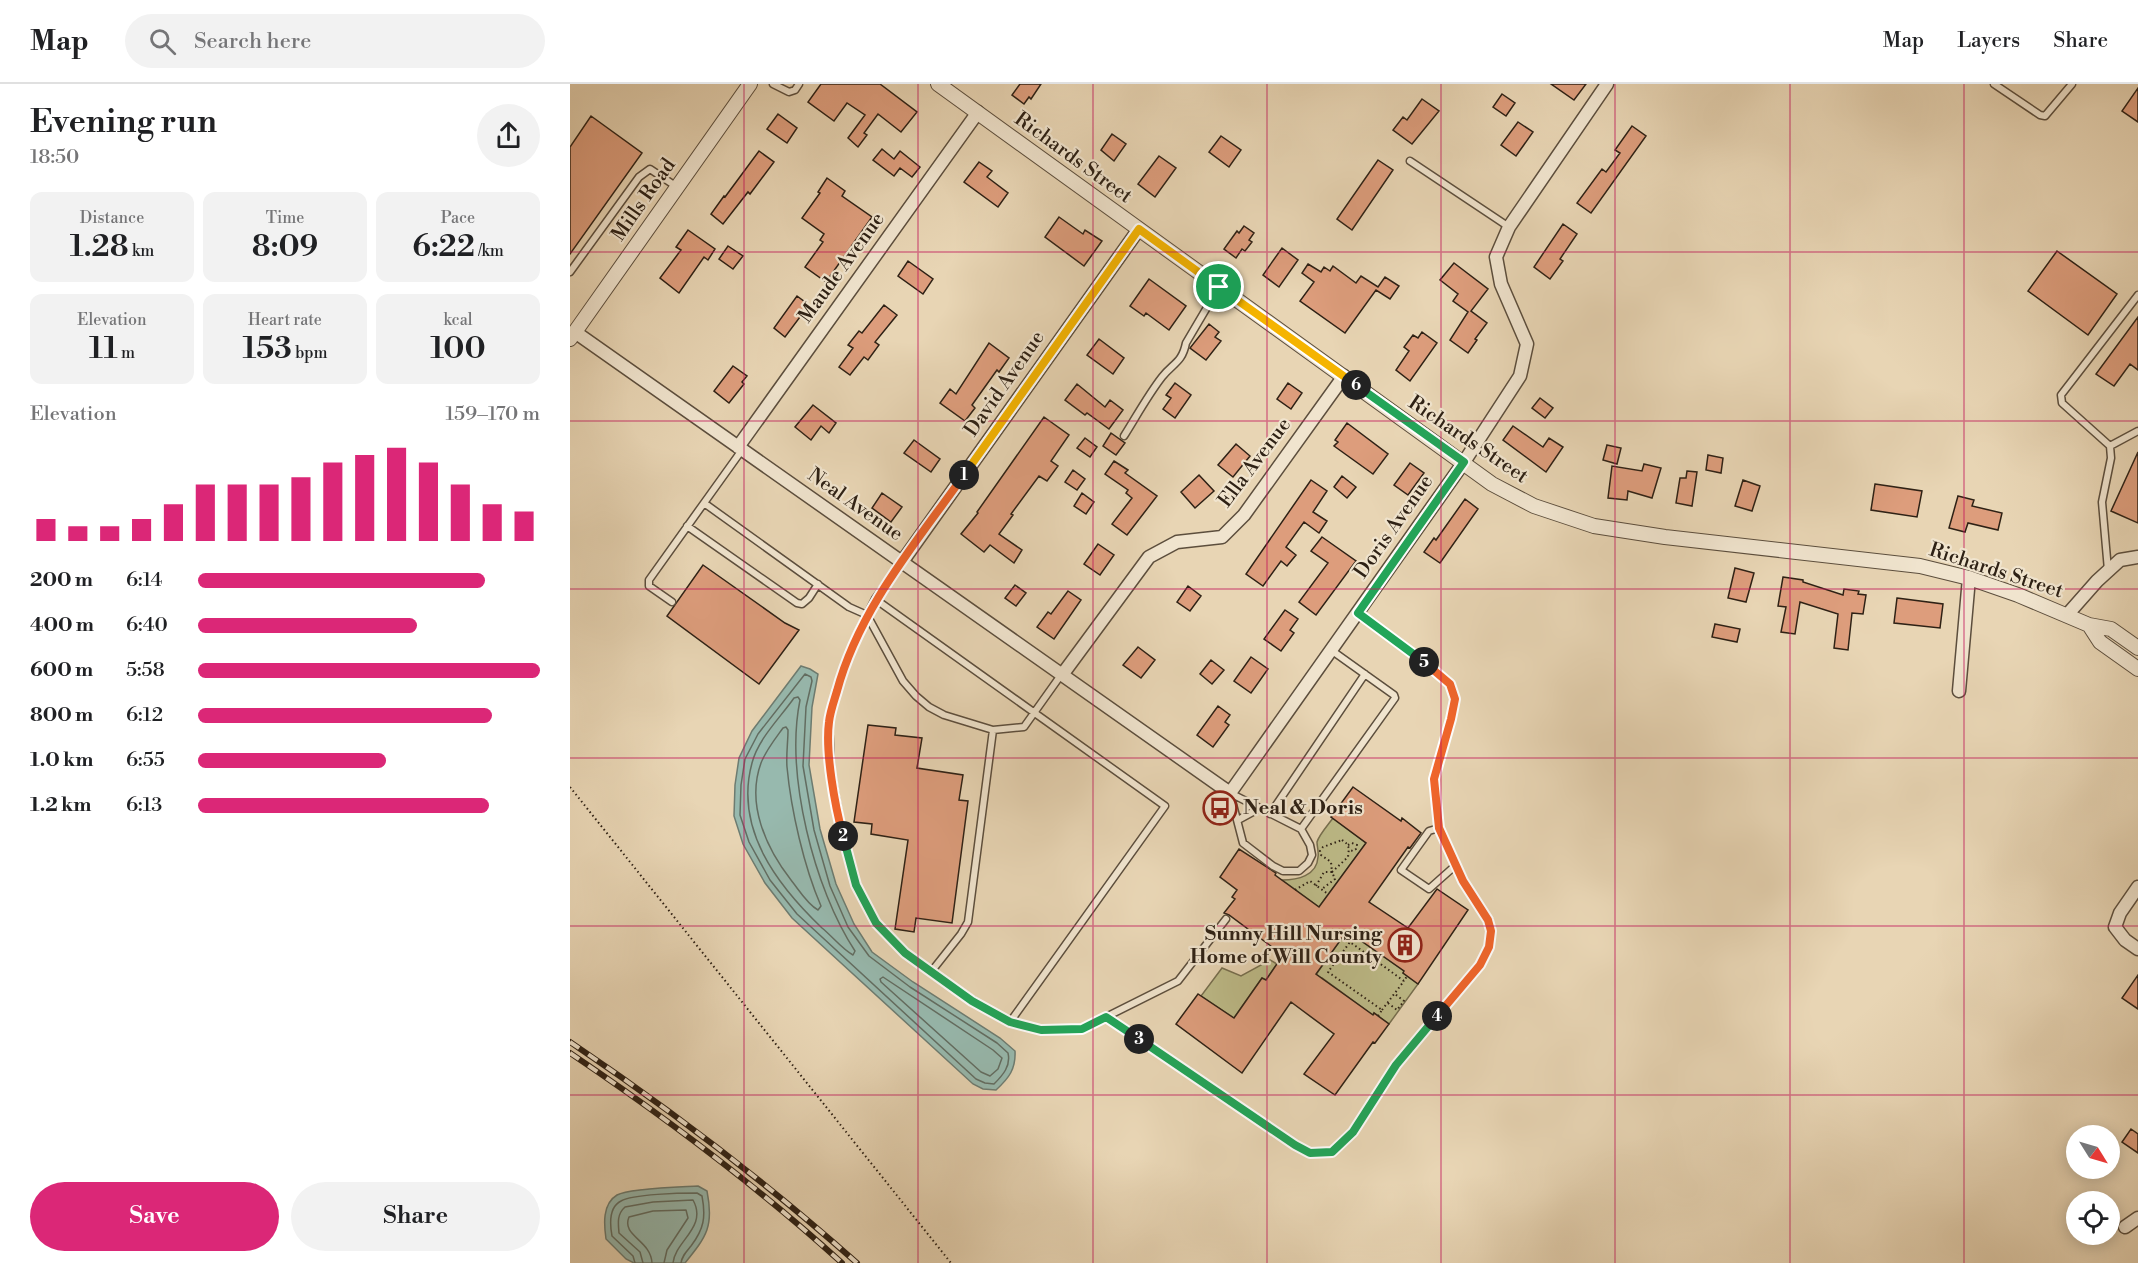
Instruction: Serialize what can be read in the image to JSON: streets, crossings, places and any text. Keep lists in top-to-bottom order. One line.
{"streets":{"street":["Richards Street","Mills Road","Maude Avenue","David Avenue","Ella Avenue","Neal Avenue","Doris Avenue"]},"crossings":[["Richards Street","Maude Avenue"],["Richards Street","David Avenue"],["Richards Street","Ella Avenue"],["Richards Street","Doris Avenue"],["Mills Road","Neal Avenue"],["Maude Avenue","Neal Avenue"],["David Avenue","Neal Avenue"],["Ella Avenue","Neal Avenue"],["Neal Avenue","Doris Avenue"]],"places":{"bus stop":["Neal & Doris"],"building":["Sunny Hill Nursing Home of Will County"]},"north":"bottom right","page":{"header":"Map","search":"Search here","nav":["Map","Layers","Share"],"heading":["Evening run","18:50"],"stats":[["Distance","1.28 km"],["Time","8:09"],["Pace","6:22 /km"],["Elevation","11 m"],["Heart rate","153 bpm"],["kcal","100"]],"pins":["6","1","5","2","4","3"],"chart":["Elevation","159–170 m"],"list":[{"name":"200 m","note":"6:14"},{"name":"400 m","note":"6:40"},{"name":"600 m","note":"5:58"},{"name":"800 m","note":"6:12"},{"name":"1.0 km","note":"6:55"},{"name":"1.2 km","note":"6:13"}],"buttons":["Save","Share"]}}
